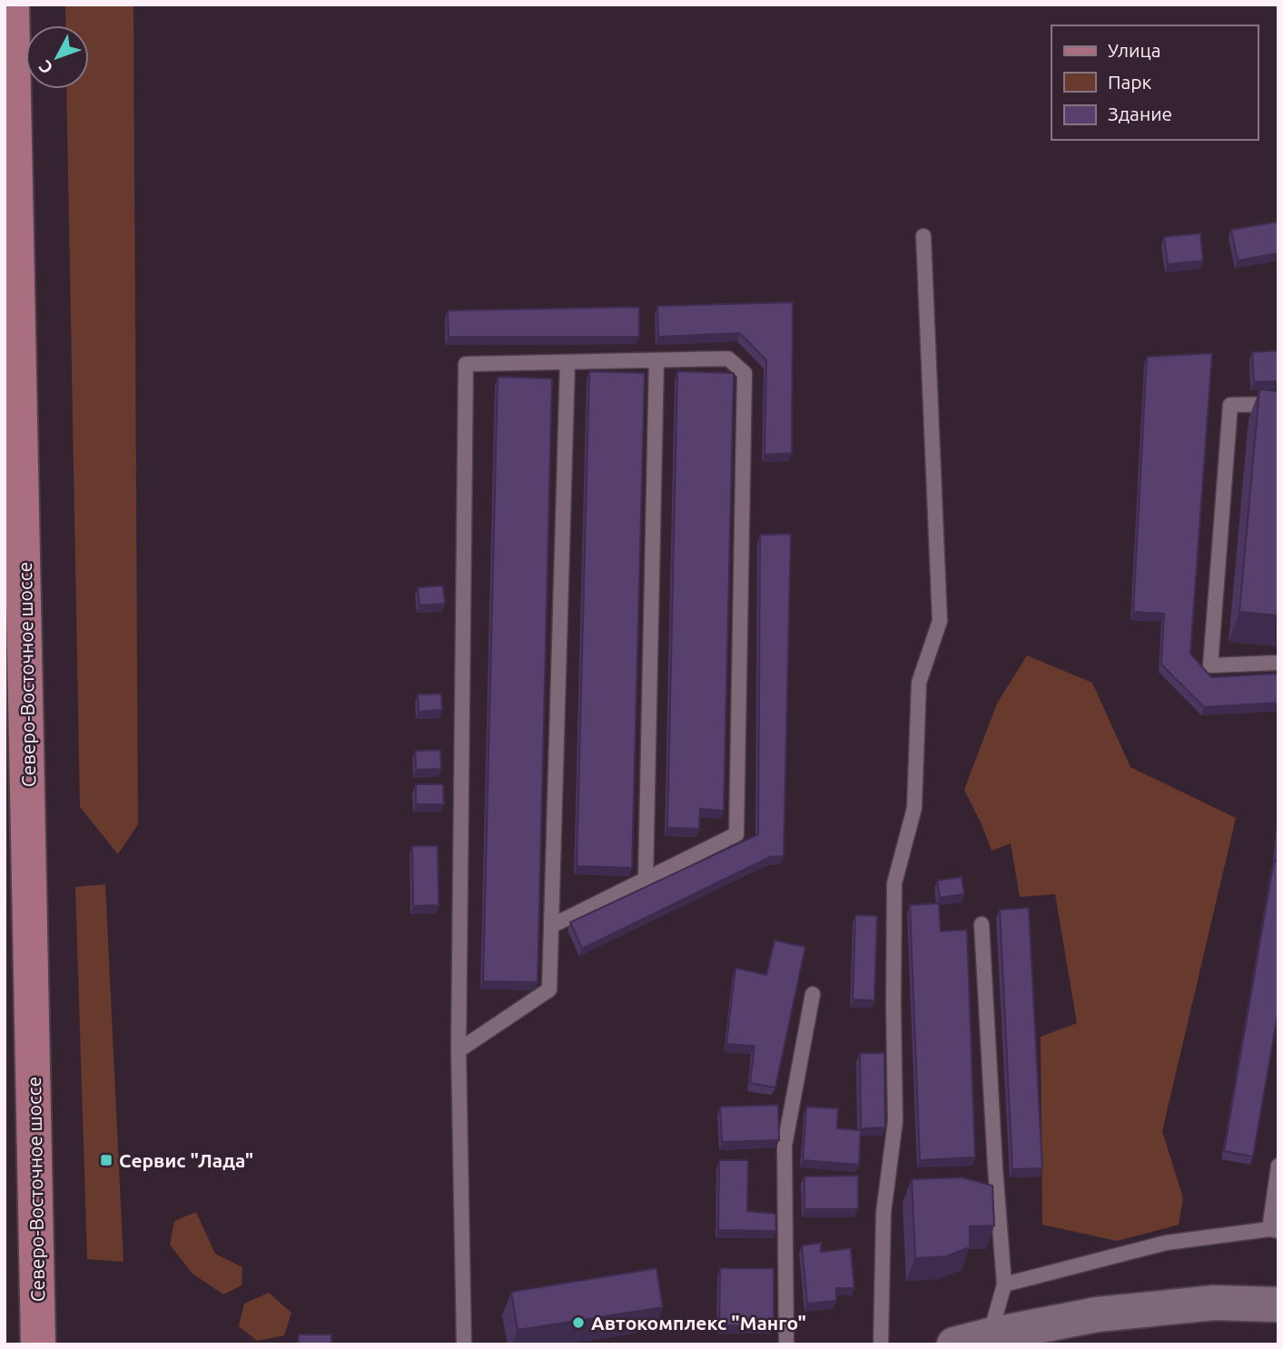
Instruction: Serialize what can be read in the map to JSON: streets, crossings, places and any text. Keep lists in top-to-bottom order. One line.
{"streets":{"main road":["Северо-Восточное шоссе"]},"places":{"transit":["Сервис \"Лада\""],"other":["Автокомплекс \"Манго\""]},"legend":["Улица","Парк","Здание"],"north":"bottom left"}
